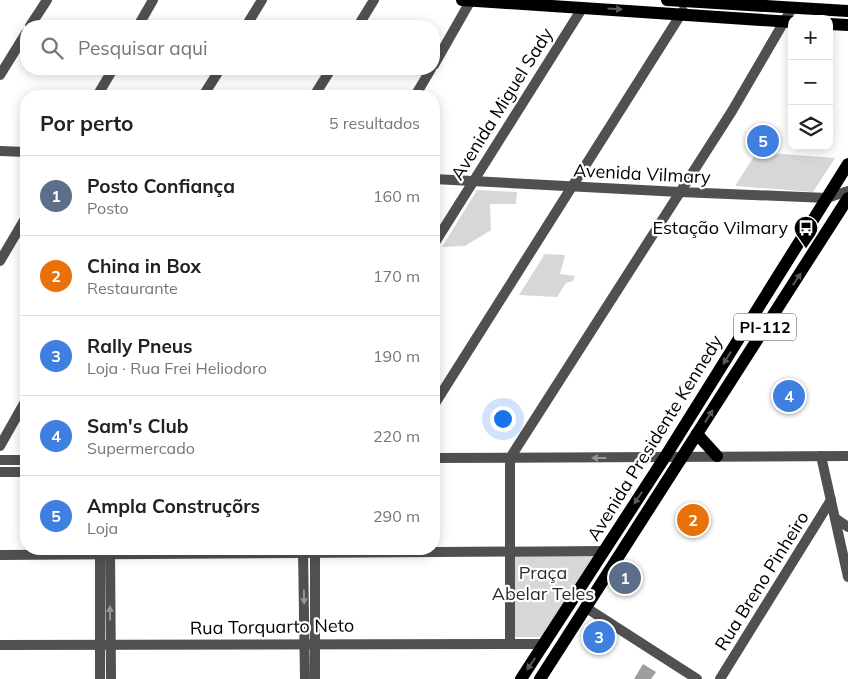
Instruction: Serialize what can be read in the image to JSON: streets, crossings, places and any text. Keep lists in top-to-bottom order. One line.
{"streets":{"main road":["PI-112","Avenida Presidente Kennedy"],"street":["Avenida Miguel Sady","Avenida Vilmary","Rua Breno Pinheiro","Rua Torquarto Neto"]},"crossings":[["Avenida Miguel Sady","Avenida Vilmary"],["Avenida Vilmary","Avenida Presidente Kennedy"],["Avenida Presidente Kennedy","Rua Torquarto Neto"]],"parks":["Praça Abelar Teles"],"places":{"bus stop":["Estação Vilmary"]},"page":{"map_buttons":["+","−"],"search":"Pesquisar aqui","heading":["Por perto","5 resultados"],"pins":["5","4","2","1","3"],"list":[{"mark":"1","name":"Posto Confiança","note":"Posto","value":"160 m"},{"mark":"2","name":"China in Box","note":"Restaurante","value":"170 m"},{"mark":"3","name":"Rally Pneus","note":"Loja · Rua Frei Heliodoro","value":"190 m"},{"mark":"4","name":"Sam's Club","note":"Supermercado","value":"220 m"},{"mark":"5","name":"Ampla Construçõrs","note":"Loja","value":"290 m"}]}}
